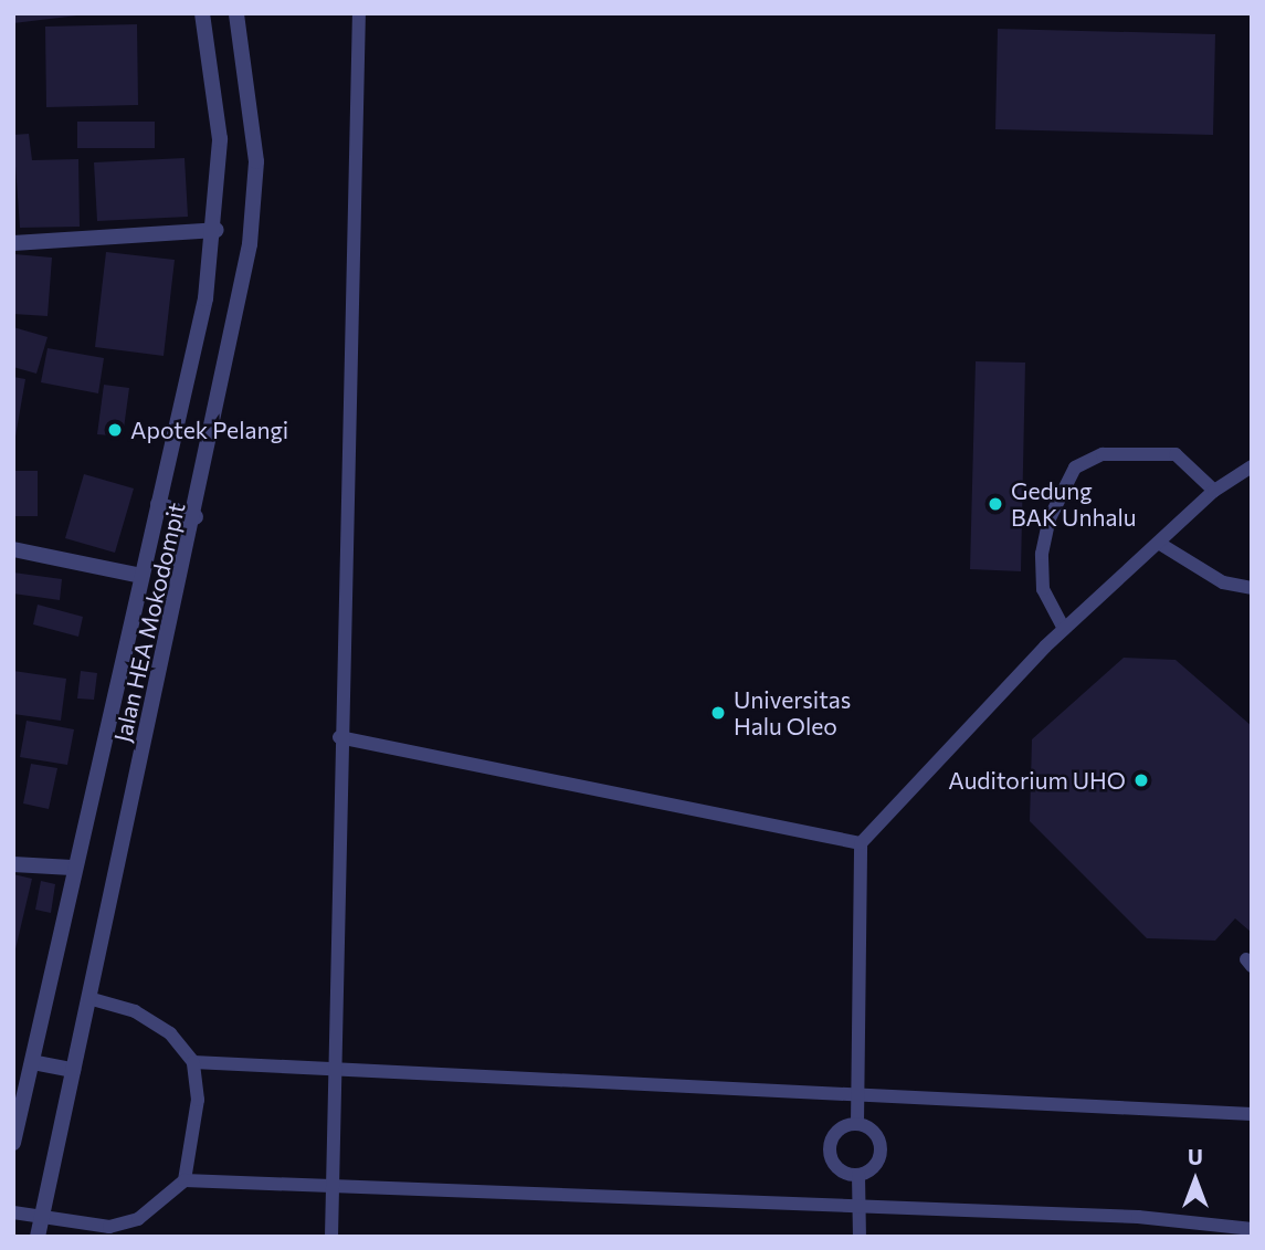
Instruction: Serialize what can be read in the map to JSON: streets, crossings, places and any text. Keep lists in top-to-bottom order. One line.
{"streets":{"street":["Jalan HEA Mokodompit"]},"places":["Apotek Pelangi","Gedung BAK Unhalu","Universitas Halu Oleo","Auditorium UHO"],"north":"top"}
